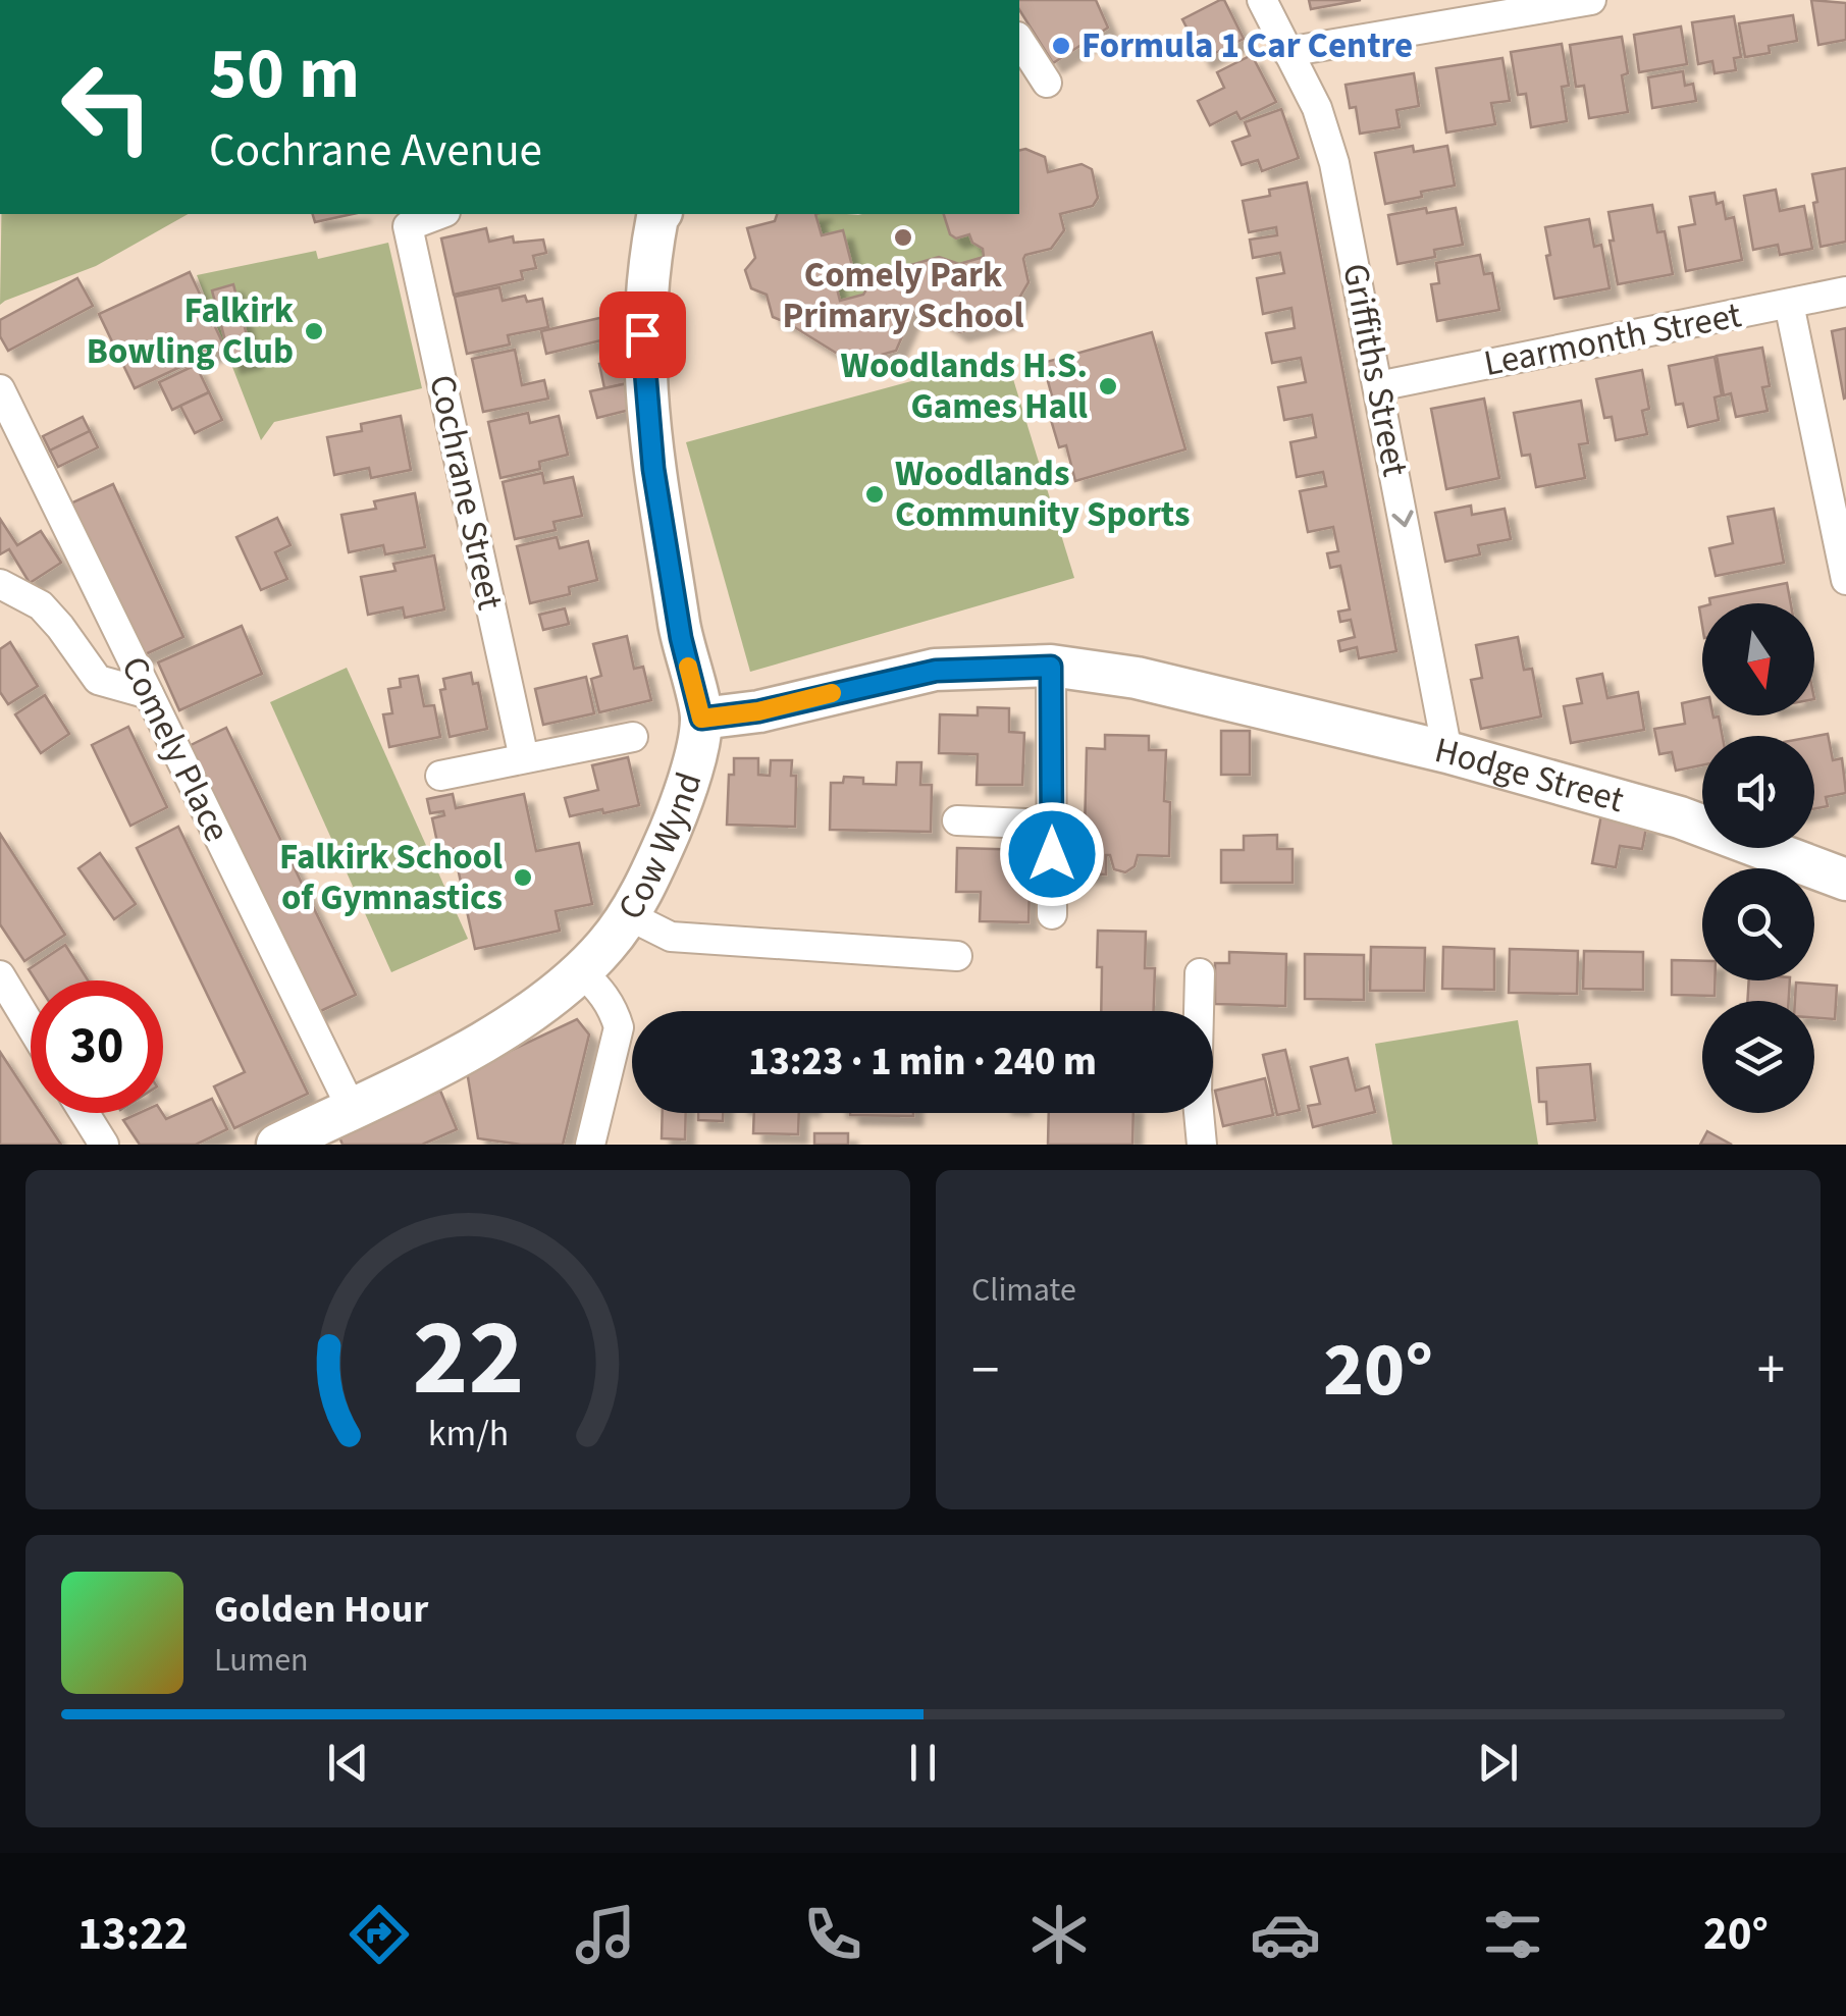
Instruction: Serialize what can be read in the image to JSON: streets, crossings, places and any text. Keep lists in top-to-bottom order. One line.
{"streets":{"main road":["Hodge Street","Cow Wynd"],"street":["Learmonth Street","Griffiths Street","Cochrane Street","Comely Place"]},"crossings":[["Learmonth Street","Griffiths Street"],["Griffiths Street","Hodge Street"],["Comely Place","Cow Wynd"],["Hodge Street","Cow Wynd"]],"one_way":["Griffiths Street"],"places":["Formula 1 Car Centre","Comely Park Primary School","Falkirk Bowling Club","Woodlands H.S. Games Hall","Woodlands Community Sports","Falkirk School of Gymnastics"],"north":"bottom","page":{"turn":["50 m","Cochrane Avenue"],"limit":"30","trip":"13:23 · 1 min · 240 m","tile":"Climate","heat":["−","20°","+"],"song":["Golden Hour","Lumen"],"tabs":["13:22","20°"],"gauge":["22","km/h"]}}
